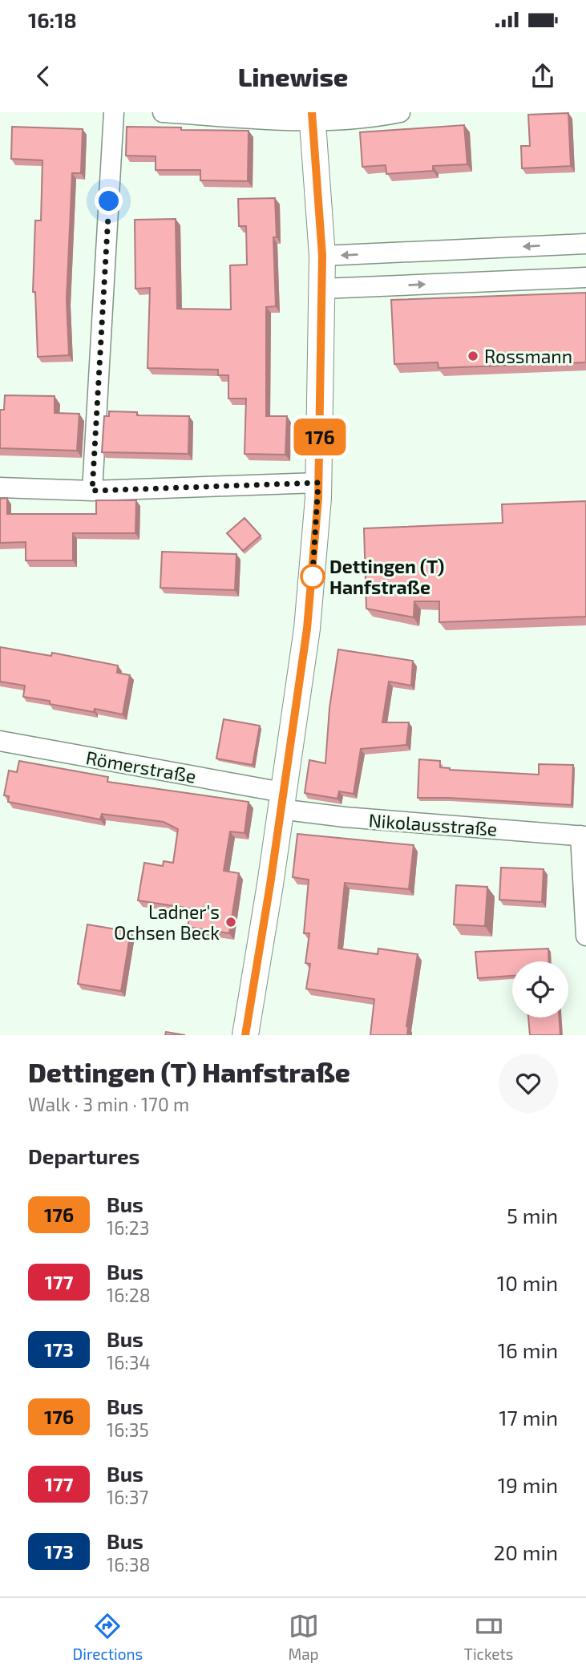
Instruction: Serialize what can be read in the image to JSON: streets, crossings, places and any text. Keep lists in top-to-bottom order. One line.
{"streets":{"street":["Römerstraße","Nikolausstraße"]},"crossings":[["Römerstraße","Nikolausstraße"]],"places":["Rossmann","Dettingen (T) Hanfstraße","Ladner's Ochsen Beck"],"lines":["bus line 176"],"page":{"status":"16:18","header":"Linewise","on_map":"176","heading":[["Dettingen (T) Hanfstraße","Walk · 3 min · 170 m"],"Departures"],"list":[{"mark":"176","name":"Bus","note":"16:23","value":"5 min"},{"mark":"177","name":"Bus","note":"16:28","value":"10 min"},{"mark":"173","name":"Bus","note":"16:34","value":"16 min"},{"mark":"176","name":"Bus","note":"16:35","value":"17 min"},{"mark":"177","name":"Bus","note":"16:37","value":"19 min"},{"mark":"173","name":"Bus","note":"16:38","value":"20 min"}],"tabs":["Directions","Map","Tickets"]}}
